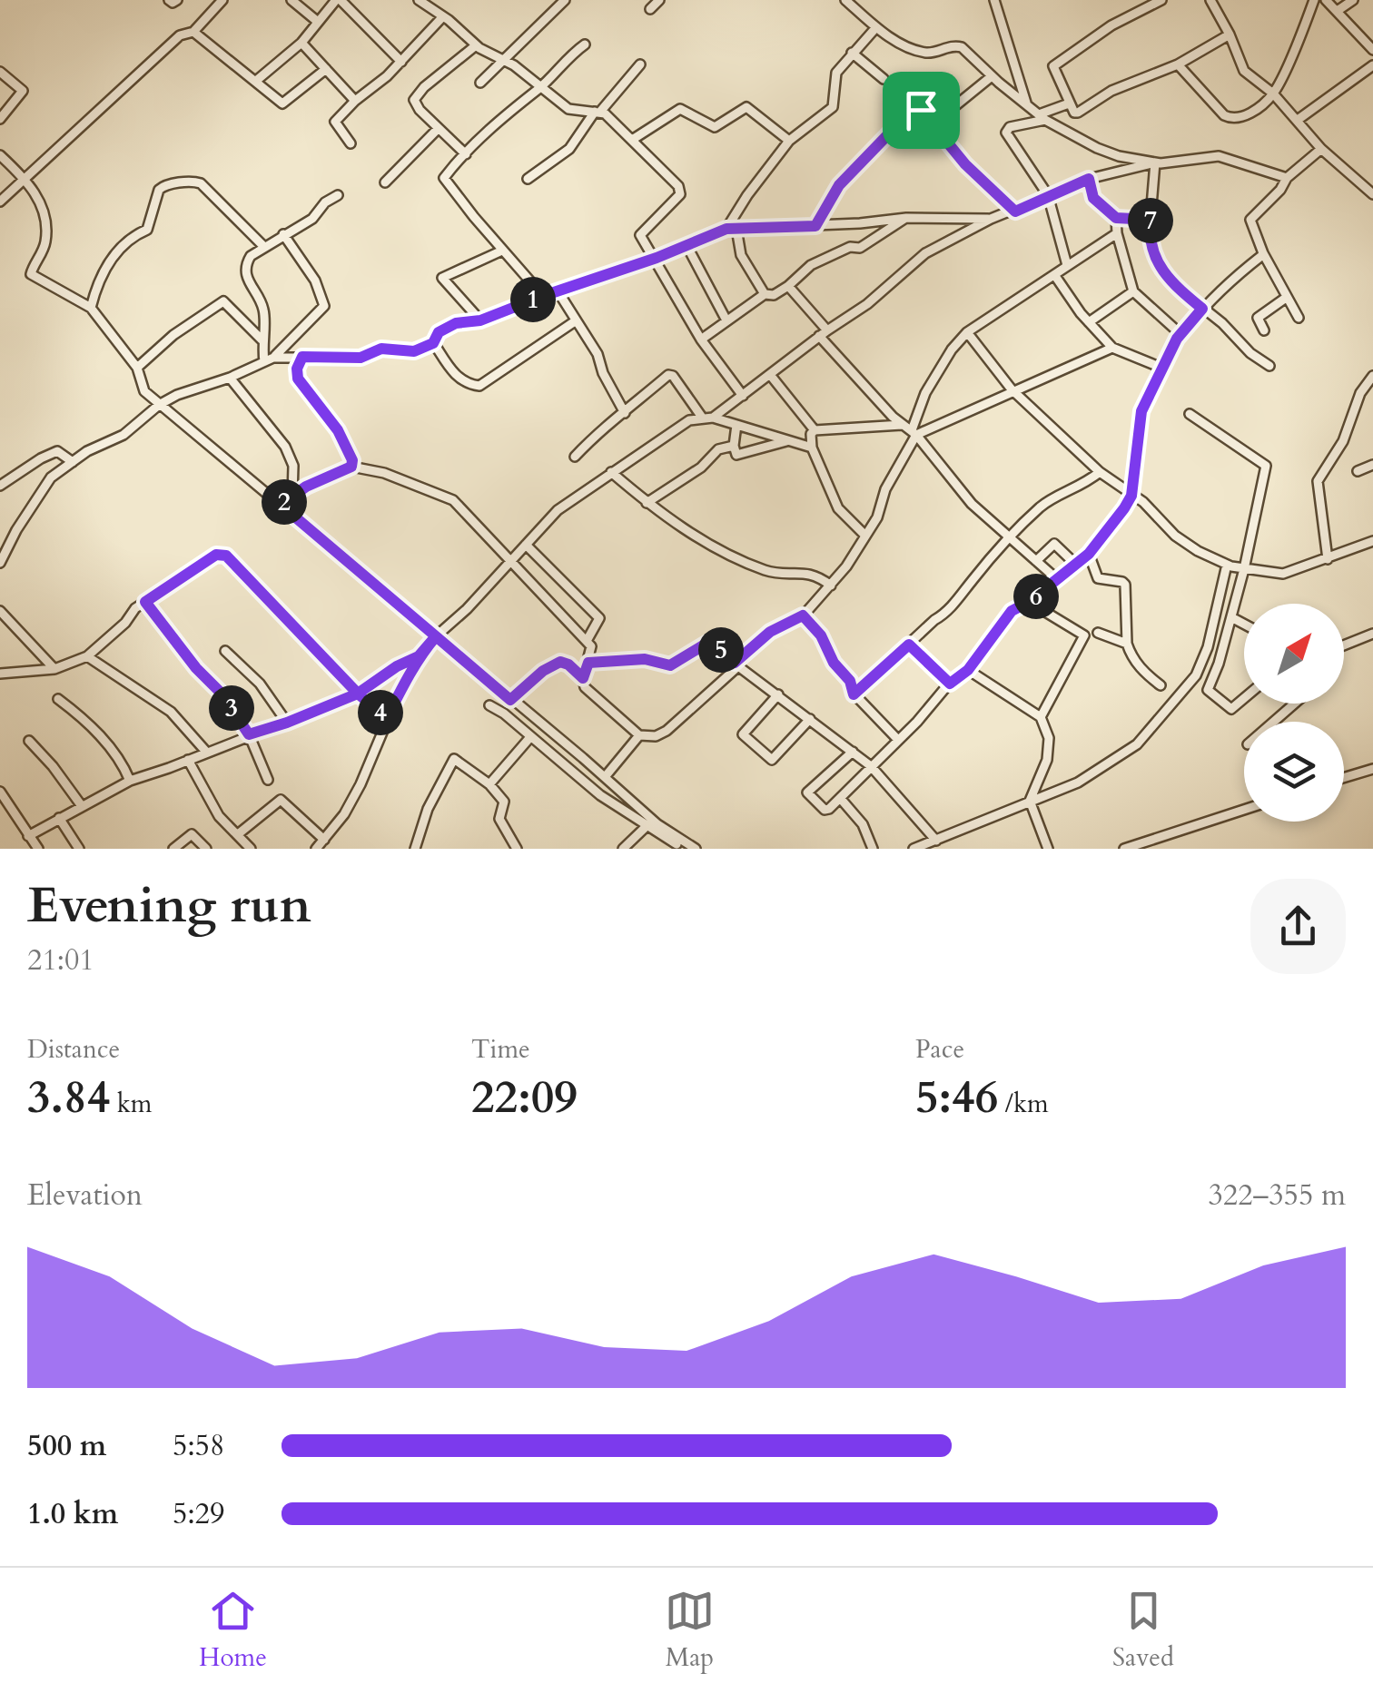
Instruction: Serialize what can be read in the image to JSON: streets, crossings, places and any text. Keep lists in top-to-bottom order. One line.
{"north":"top right","page":{"pins":["7","1","2","6","5","3","4"],"heading":["Evening run","21:01"],"stats":[["Distance","3.84 km"],["Time","22:09"],["Pace","5:46 /km"]],"chart":["Elevation","322–355 m"],"list":[{"name":"500 m","note":"5:58"},{"name":"1.0 km","note":"5:29"}],"tabs":["Home","Map","Saved"]}}
